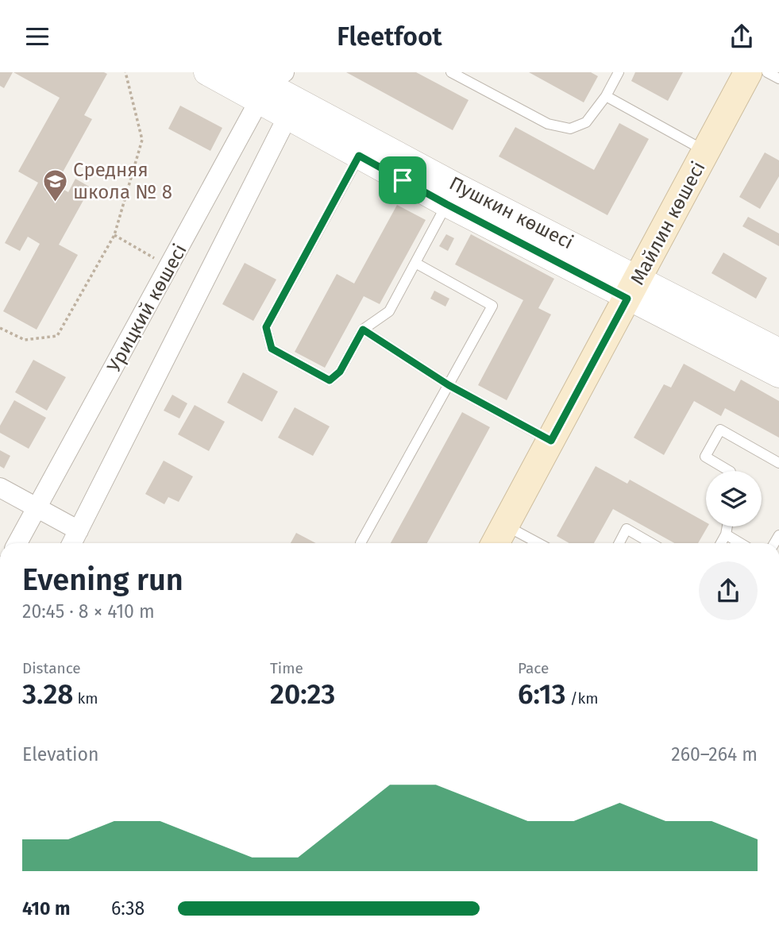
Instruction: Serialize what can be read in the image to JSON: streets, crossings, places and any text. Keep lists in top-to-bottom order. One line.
{"streets":{"main road":["Майлин көшесі"],"street":["Пушкин көшесі","Урицкий көшесі"]},"crossings":[["Пушкин көшесі","Майлин көшесі"],["Пушкин көшесі","Урицкий көшесі"]],"places":{"school or university":["Средняя школа № 8"]},"page":{"header":"Fleetfoot","heading":["Evening run","20:45 · 8 × 410 m"],"stats":[["Distance","3.28 km"],["Time","20:23"],["Pace","6:13 /km"]],"chart":["Elevation","260–264 m"],"list":[{"name":"410 m","note":"6:38"}]}}
